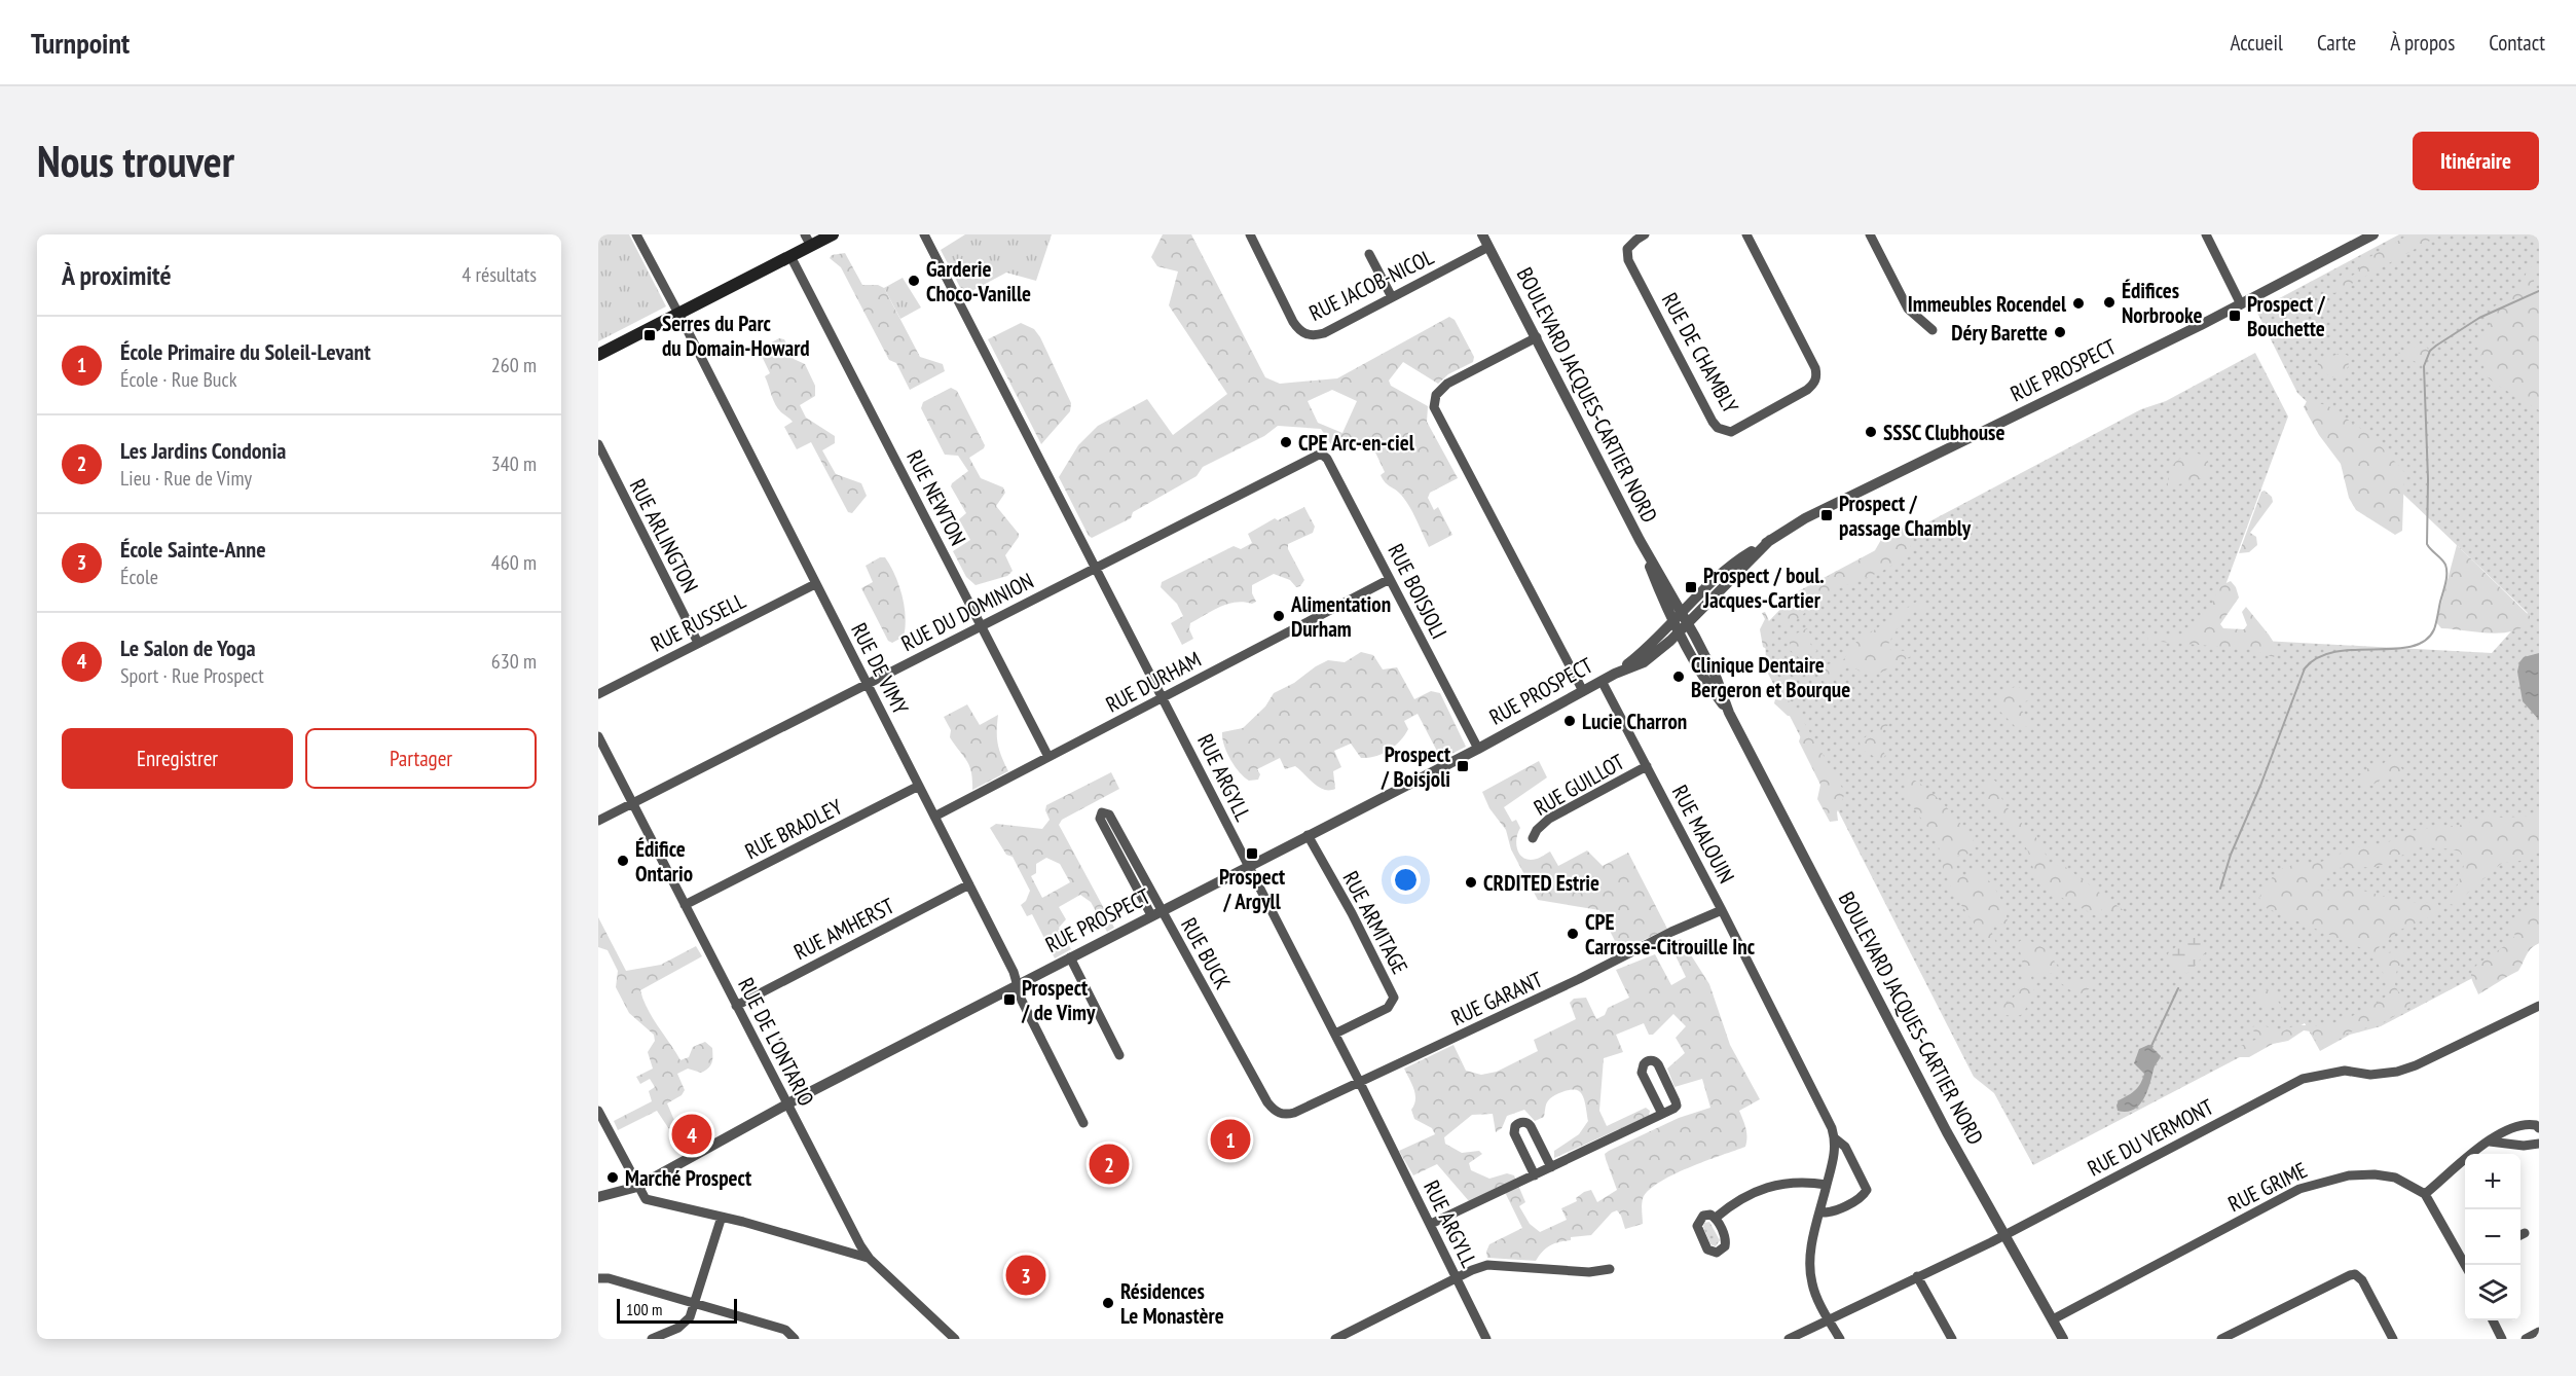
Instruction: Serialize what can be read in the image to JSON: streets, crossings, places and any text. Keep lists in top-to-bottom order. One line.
{"streets":{"street":["RUE JACOB-NICOL","RUE DE CHAMBLY","RUE PROSPECT","BOULEVARD JACQUES-CARTIER NORD","RUE NEWTON","RUE ARLINGTON","RUE BOISJOLI","RUE DU DOMINION","RUE RUSSELL","RUE DE VIMY","RUE DURHAM","RUE ARGYLL","RUE GUILLOT","RUE BRADLEY","RUE MALOUIN","RUE ARMITAGE","RUE AMHERST","RUE BUCK","RUE GARANT","RUE DE L'ONTARIO","RUE DU VERMONT","RUE GRIME"]},"crossings":[["RUE JACOB-NICOL","BOULEVARD JACQUES-CARTIER NORD"],["RUE PROSPECT","BOULEVARD JACQUES-CARTIER NORD"],["RUE PROSPECT","RUE BOISJOLI"],["RUE PROSPECT","RUE DE VIMY"],["RUE PROSPECT","RUE ARGYLL"],["RUE PROSPECT","RUE MALOUIN"],["RUE PROSPECT","RUE ARMITAGE"],["RUE PROSPECT","RUE BUCK"],["RUE PROSPECT","RUE DE L'ONTARIO"],["BOULEVARD JACQUES-CARTIER NORD","RUE DU VERMONT"],["BOULEVARD JACQUES-CARTIER NORD","RUE GRIME"],["RUE NEWTON","RUE DU DOMINION"],["RUE NEWTON","RUE DURHAM"],["RUE ARLINGTON","RUE RUSSELL"],["RUE BOISJOLI","RUE DU DOMINION"],["RUE BOISJOLI","RUE DURHAM"],["RUE DU DOMINION","RUE DE VIMY"],["RUE DU DOMINION","RUE ARGYLL"],["RUE DU DOMINION","RUE DE L'ONTARIO"],["RUE RUSSELL","RUE DE VIMY"],["RUE DE VIMY","RUE DURHAM"],["RUE DE VIMY","RUE BRADLEY"],["RUE DE VIMY","RUE AMHERST"],["RUE DURHAM","RUE ARGYLL"],["RUE ARGYLL","RUE ARMITAGE"],["RUE ARGYLL","RUE GARANT"],["RUE GUILLOT","RUE MALOUIN"],["RUE BRADLEY","RUE DE L'ONTARIO"],["RUE MALOUIN","RUE GARANT"],["RUE MALOUIN","RUE DU VERMONT"],["RUE AMHERST","RUE DE L'ONTARIO"],["RUE BUCK","RUE GARANT"]],"places":{"other":["Garderie Choco-Vanille","Édifices Norbrooke","Immeubles Rocendel","Déry Barette","SSSC Clubhouse","CPE Arc-en-ciel","Alimentation Durham","Clinique Dentaire Bergeron et Bourque","Lucie Charron","Édifice Ontario","CRDITED Estrie","CPE Carrosse-Citrouille Inc","Marché Prospect","Résidences Le Monastère"],"transit":["Prospect / Bouchette","Serres du Parc du Domain-Howard","Prospect / passage Chambly","Prospect / boul. Jacques-Cartier","Prospect / Boisjoli","Prospect / Argyll","Prospect / de Vimy"]},"scale_bar":"100 m","page":{"header":"Turnpoint","nav":["Accueil","Carte","À propos","Contact"],"buttons":["Itinéraire",["Enregistrer","Partager"]],"title":"Nous trouver","heading":["À proximité","4 résultats"],"list":[{"mark":"1","name":"École Primaire du Soleil-Levant","note":"École · Rue Buck","value":"260 m"},{"mark":"2","name":"Les Jardins Condonia","note":"Lieu · Rue de Vimy","value":"340 m"},{"mark":"3","name":"École Sainte-Anne","note":"École","value":"460 m"},{"mark":"4","name":"Le Salon de Yoga","note":"Sport · Rue Prospect","value":"630 m"}],"pins":["4","1","2","3"],"map_buttons":["+","−"],"scale":"100 m"}}
